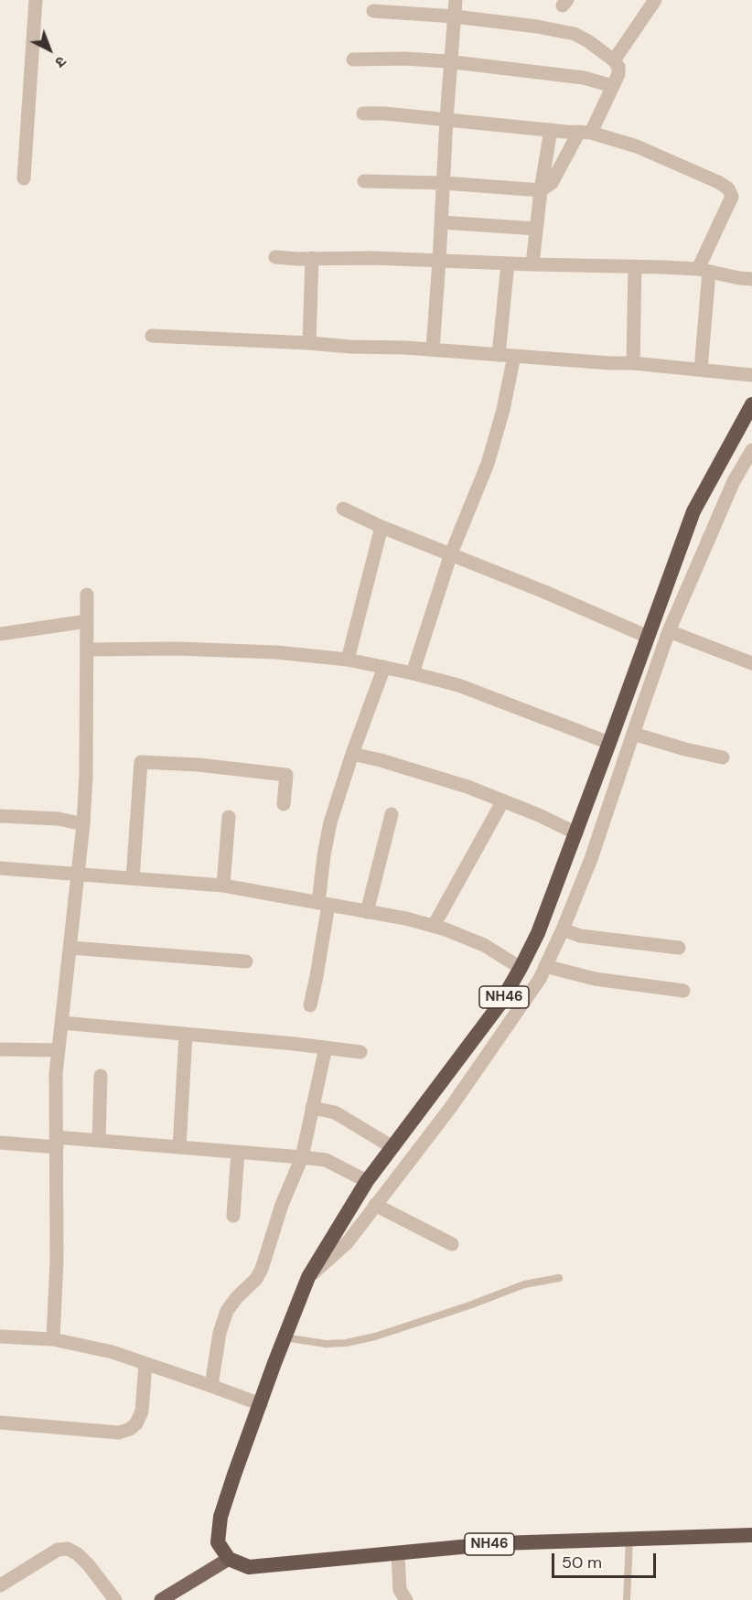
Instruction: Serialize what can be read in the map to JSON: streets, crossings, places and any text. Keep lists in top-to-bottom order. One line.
{"streets":{"highway":["NH46"]},"scale_bar":"50 m","north":"bottom right"}
